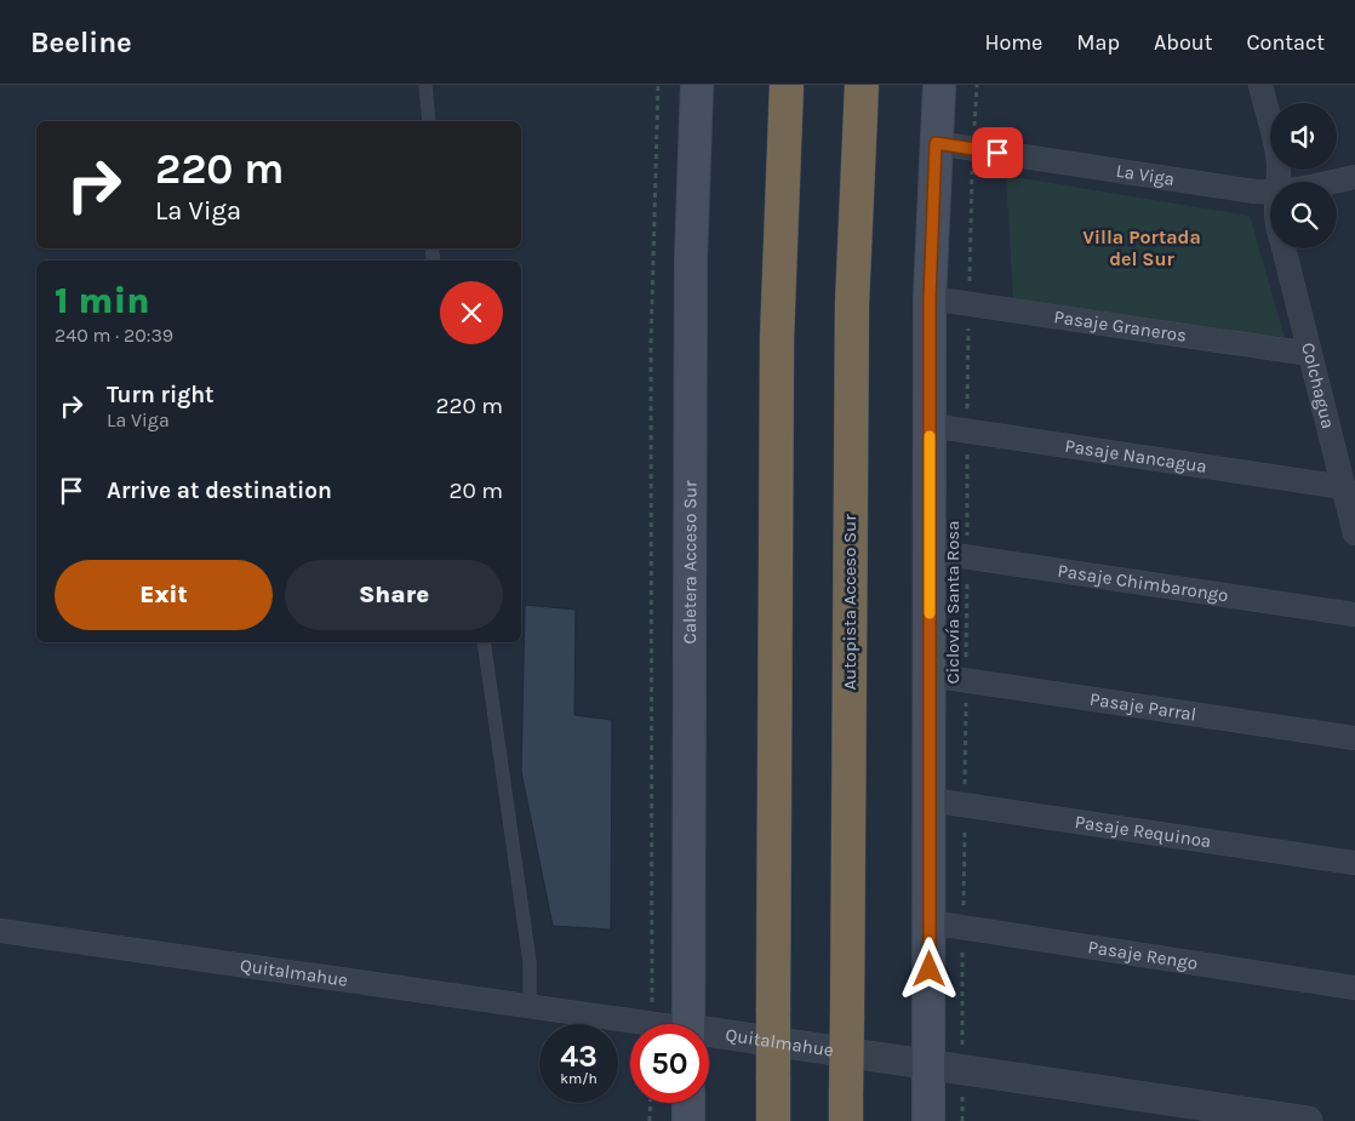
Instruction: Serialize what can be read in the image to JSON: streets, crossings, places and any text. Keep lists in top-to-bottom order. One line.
{"streets":{"highway":["Autopista Acceso Sur"],"main road":["Caletera Acceso Sur"],"street":["La Viga","Pasaje Graneros","Colchagua","Pasaje Nancagua","Pasaje Chimbarongo","Pasaje Parral","Pasaje Requinoa","Pasaje Rengo","Quitalmahue"],"path":["Ciclovía Santa Rosa"]},"crossings":[["La Viga","Ciclovía Santa Rosa"],["Pasaje Graneros","Colchagua"],["Pasaje Graneros","Ciclovía Santa Rosa"],["Colchagua","Pasaje Nancagua"],["Pasaje Nancagua","Ciclovía Santa Rosa"],["Pasaje Chimbarongo","Ciclovía Santa Rosa"],["Ciclovía Santa Rosa","Pasaje Parral"],["Ciclovía Santa Rosa","Pasaje Requinoa"],["Ciclovía Santa Rosa","Pasaje Rengo"],["Ciclovía Santa Rosa","Quitalmahue"]],"districts":["Villa Portada del Sur"],"page":{"header":"Beeline","nav":["Home","Map","About","Contact"],"turn":["220 m","La Viga"],"heading":["1 min","240 m · 20:39"],"list":[{"name":"Turn right","note":"La Viga","value":"220 m"},{"name":"Arrive at destination","value":"20 m"}],"buttons":["Exit","Share"],"speed":"43 km/h","limit":"50"}}
